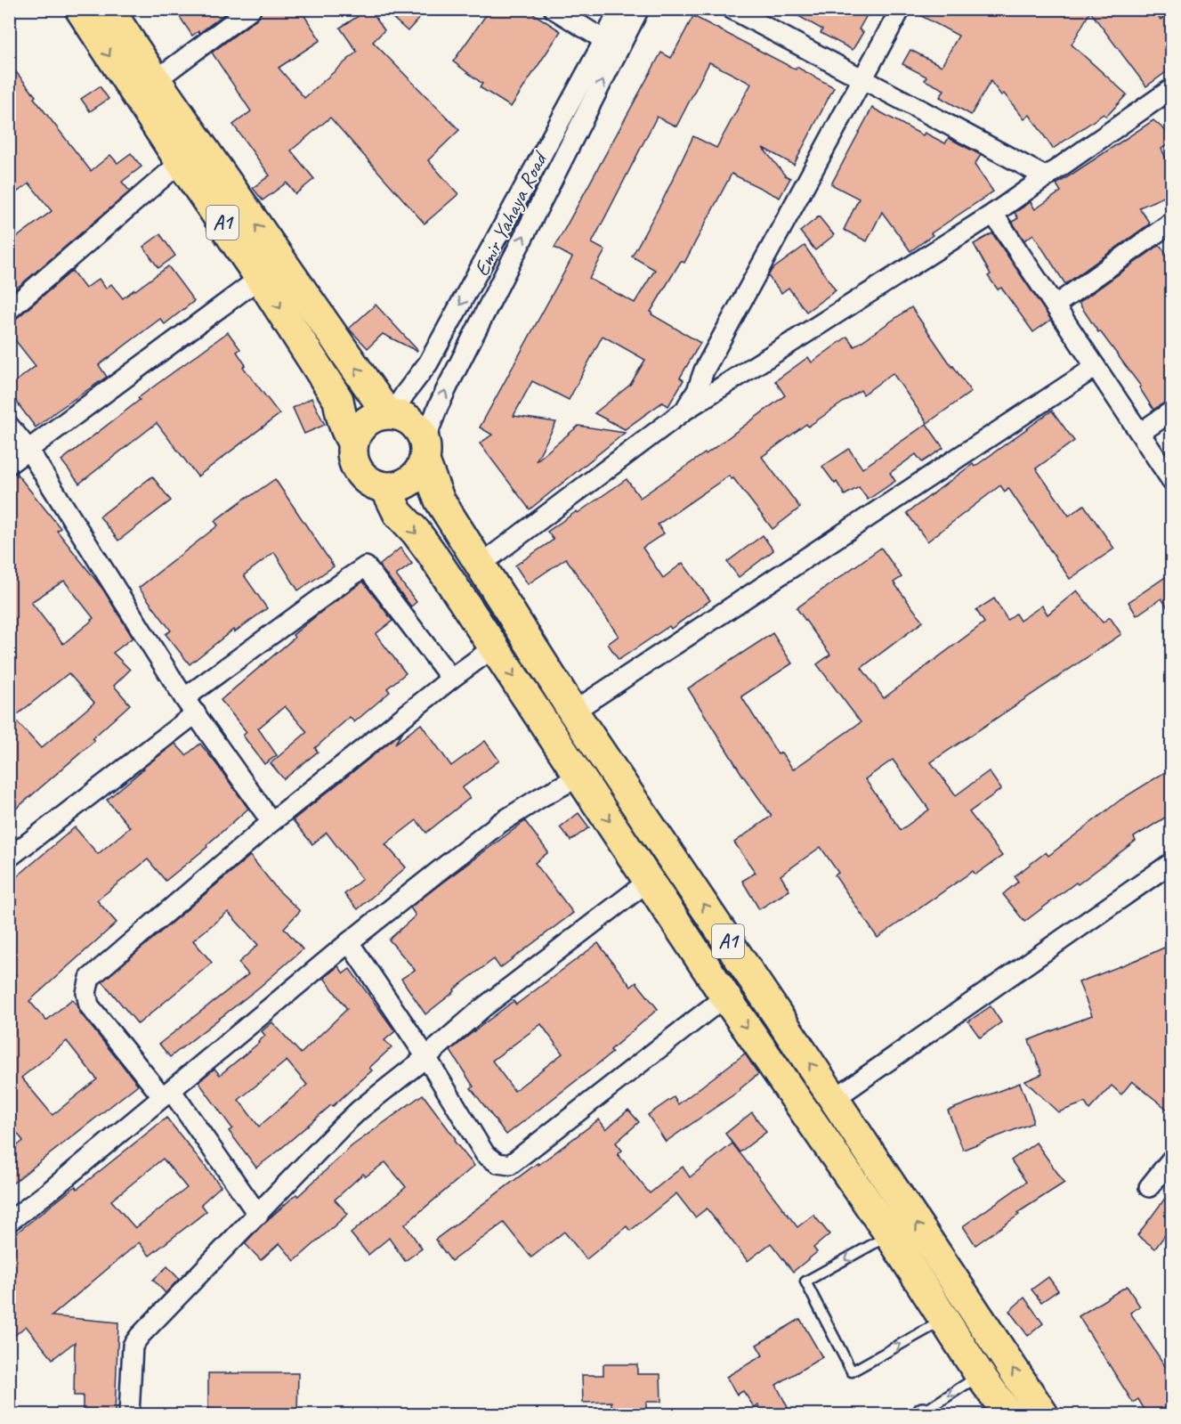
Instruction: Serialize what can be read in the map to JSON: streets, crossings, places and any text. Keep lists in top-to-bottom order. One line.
{"streets":{"highway":["A1"],"street":["Emir Yahaya Road"]},"crossings":[["Emir Yahaya Road","A1"]]}
